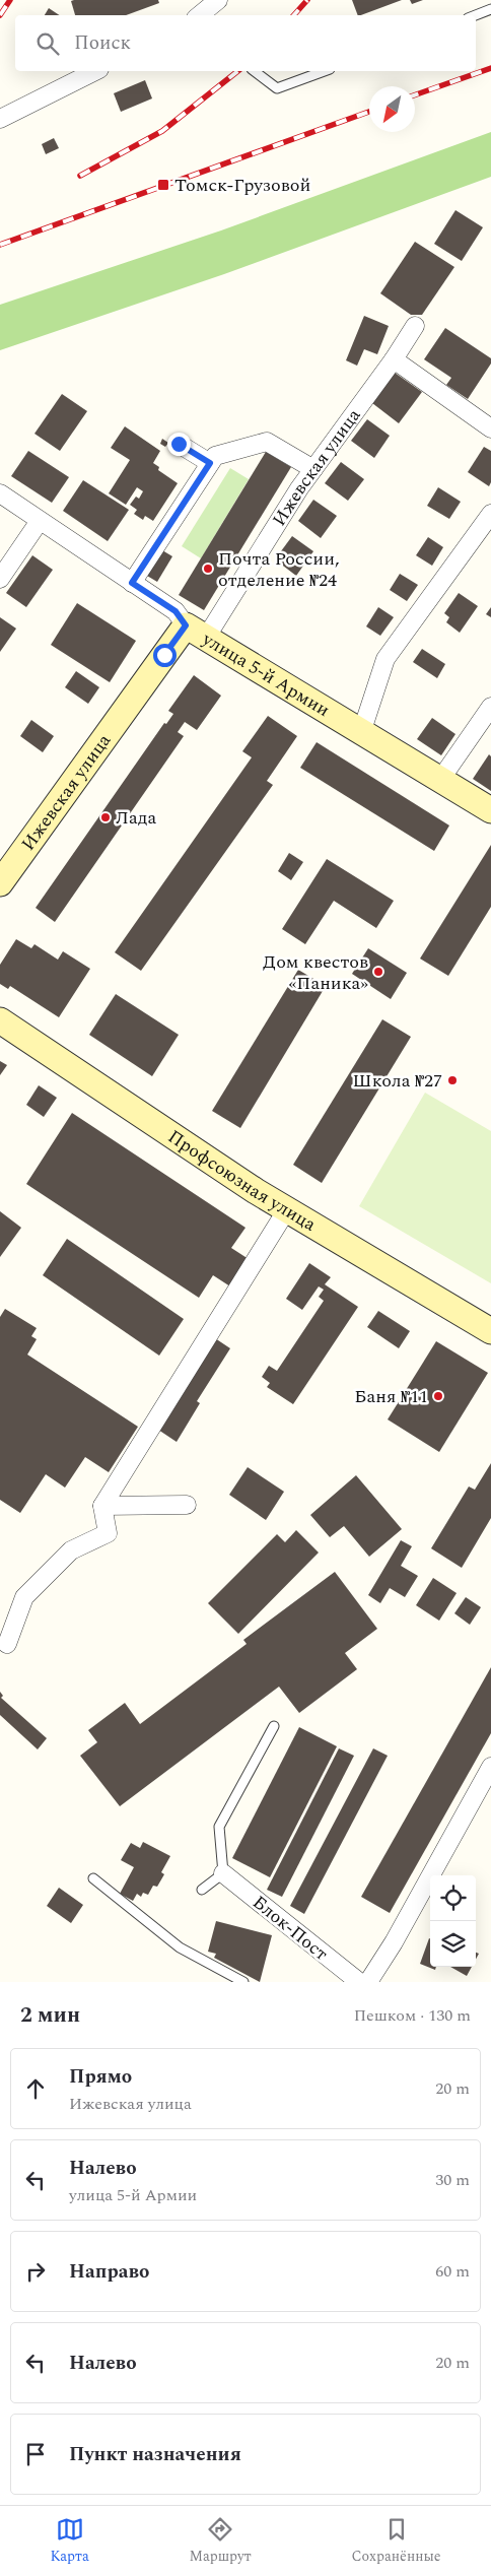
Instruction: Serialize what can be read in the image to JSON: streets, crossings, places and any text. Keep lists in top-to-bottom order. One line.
{"streets":{"main road":["Ижевская улица","улица 5-й Армии","Профсоюзная улица"],"street":["Блок-Пост"]},"crossings":[["Ижевская улица","улица 5-й Армии"]],"places":{"transit":["Томск-Грузовой"],"other":["Почта России, отделение №24","Лада","Дом квестов «Паника»","Школа №27","Баня №11"]},"north":"bottom left","page":{"search":"Поиск","heading":["2 мин","Пешком · 130 m"],"list":[["Прямо","Ижевская улица","20 m"],["Налево","улица 5-й Армии","30 m"],["Направо","60 m"],["Налево","20 m"],"Пункт назначения"],"nav":["Карта","Маршрут","Сохранённые"]}}
